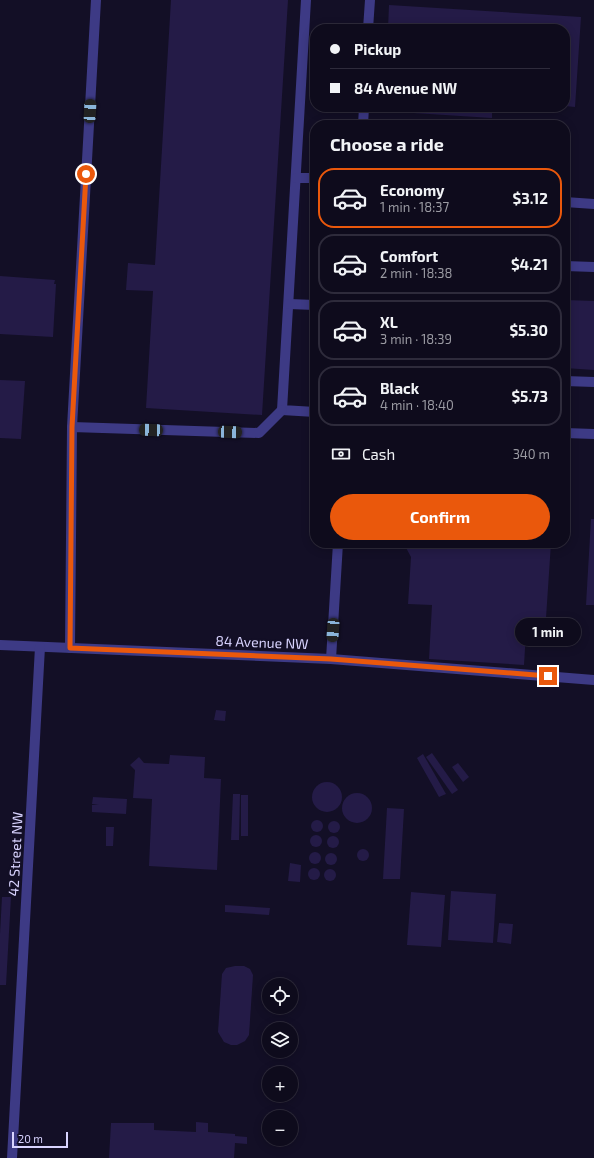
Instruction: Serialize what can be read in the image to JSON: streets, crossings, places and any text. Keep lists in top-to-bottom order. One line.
{"streets":{"street":["84 Avenue NW","42 Street NW"]},"crossings":[["84 Avenue NW","42 Street NW"]],"scale_bar":"20 m","page":{"banner":["Pickup","84 Avenue NW"],"heading":"Choose a ride","list":[{"name":"Economy","note":"1 min · 18:37","value":"$3.12"},{"name":"Comfort","note":"2 min · 18:38","value":"$4.21"},{"name":"XL","note":"3 min · 18:39","value":"$5.30"},{"name":"Black","note":"4 min · 18:40","value":"$5.73"}],"pay":["Cash","340 m"],"buttons":"Confirm","bubble":"1 min","map_buttons":["+","−"],"scale":"20 m"}}
